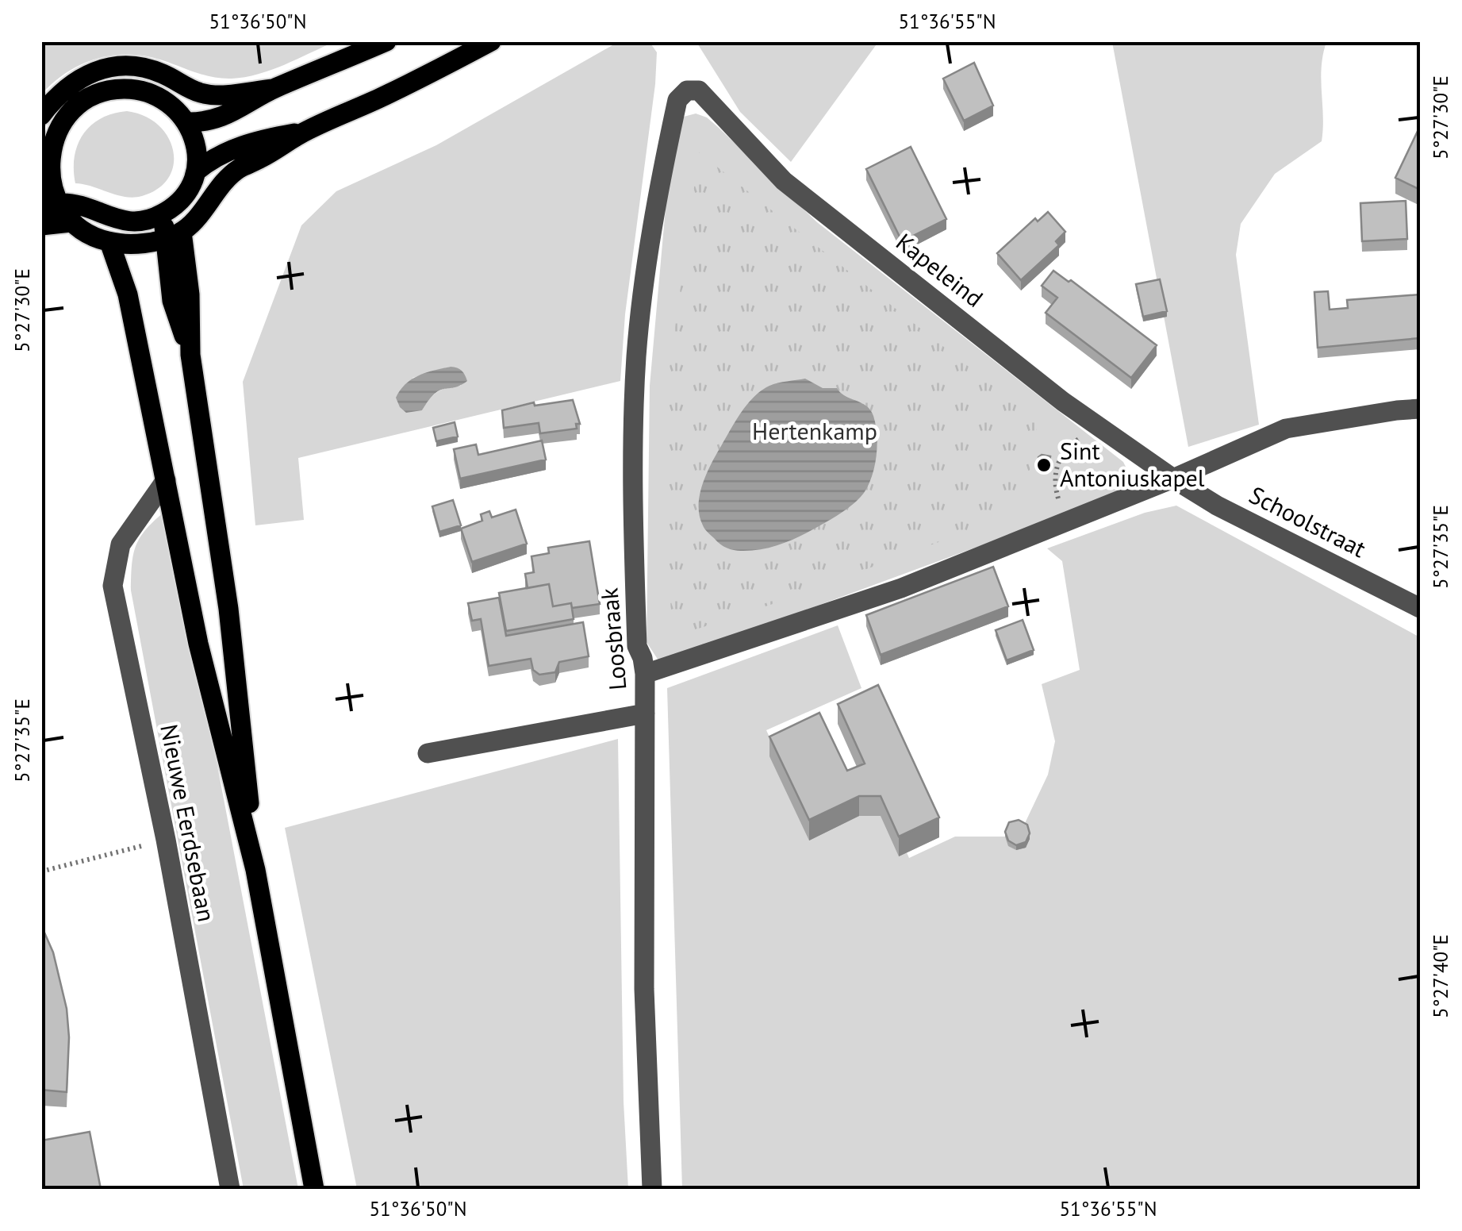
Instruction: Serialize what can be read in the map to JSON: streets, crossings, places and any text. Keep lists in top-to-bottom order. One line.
{"streets":{"main road":["Nieuwe Eerdsebaan"],"street":["Kapeleind","Schoolstraat","Loosbraak"]},"crossings":[["Kapeleind","Schoolstraat"],["Kapeleind","Loosbraak"]],"parks":["Hertenkamp"],"places":["Sint Antoniuskapel"],"coordinates":["51°36'50\"N","51°36'55\"N","5°27'30\"E","5°27'35\"E","5°27'40\"E"]}
